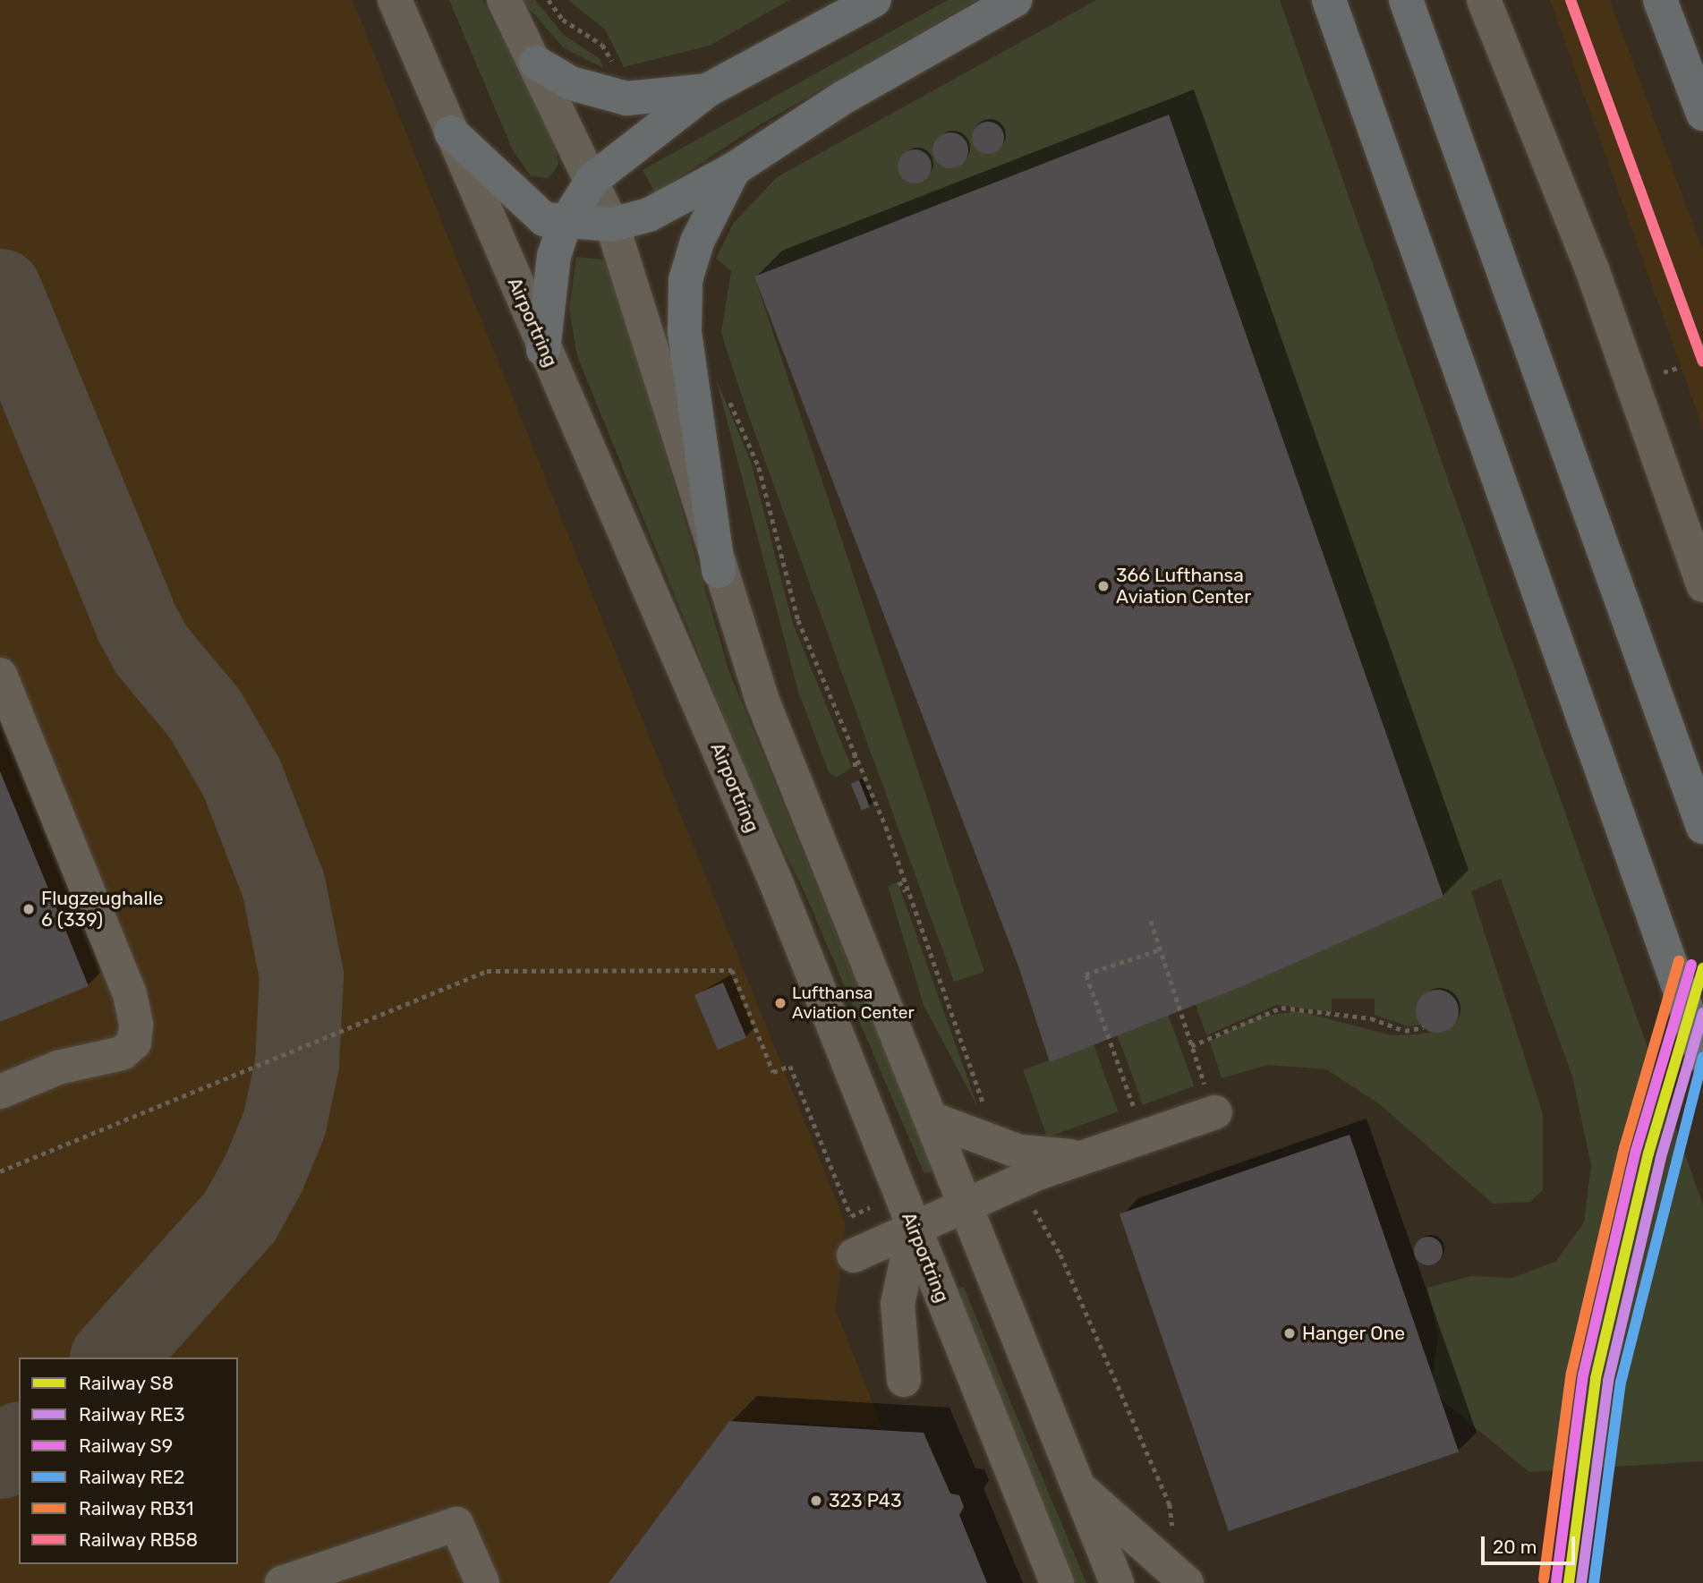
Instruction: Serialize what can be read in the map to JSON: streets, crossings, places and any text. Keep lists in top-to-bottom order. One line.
{"streets":{"street":["Airportring"]},"places":["366 Lufthansa Aviation Center","Flugzeughalle 6 (339)","Lufthansa Aviation Center","Hanger One","323 P43"],"lines":["rail line RB58","rail line RB31","rail line S9","rail line S8","rail line RE3","rail line RE2"],"legend":["Railway S8","Railway RE3","Railway S9","Railway RE2","Railway RB31","Railway RB58"],"scale_bar":"20 m"}
